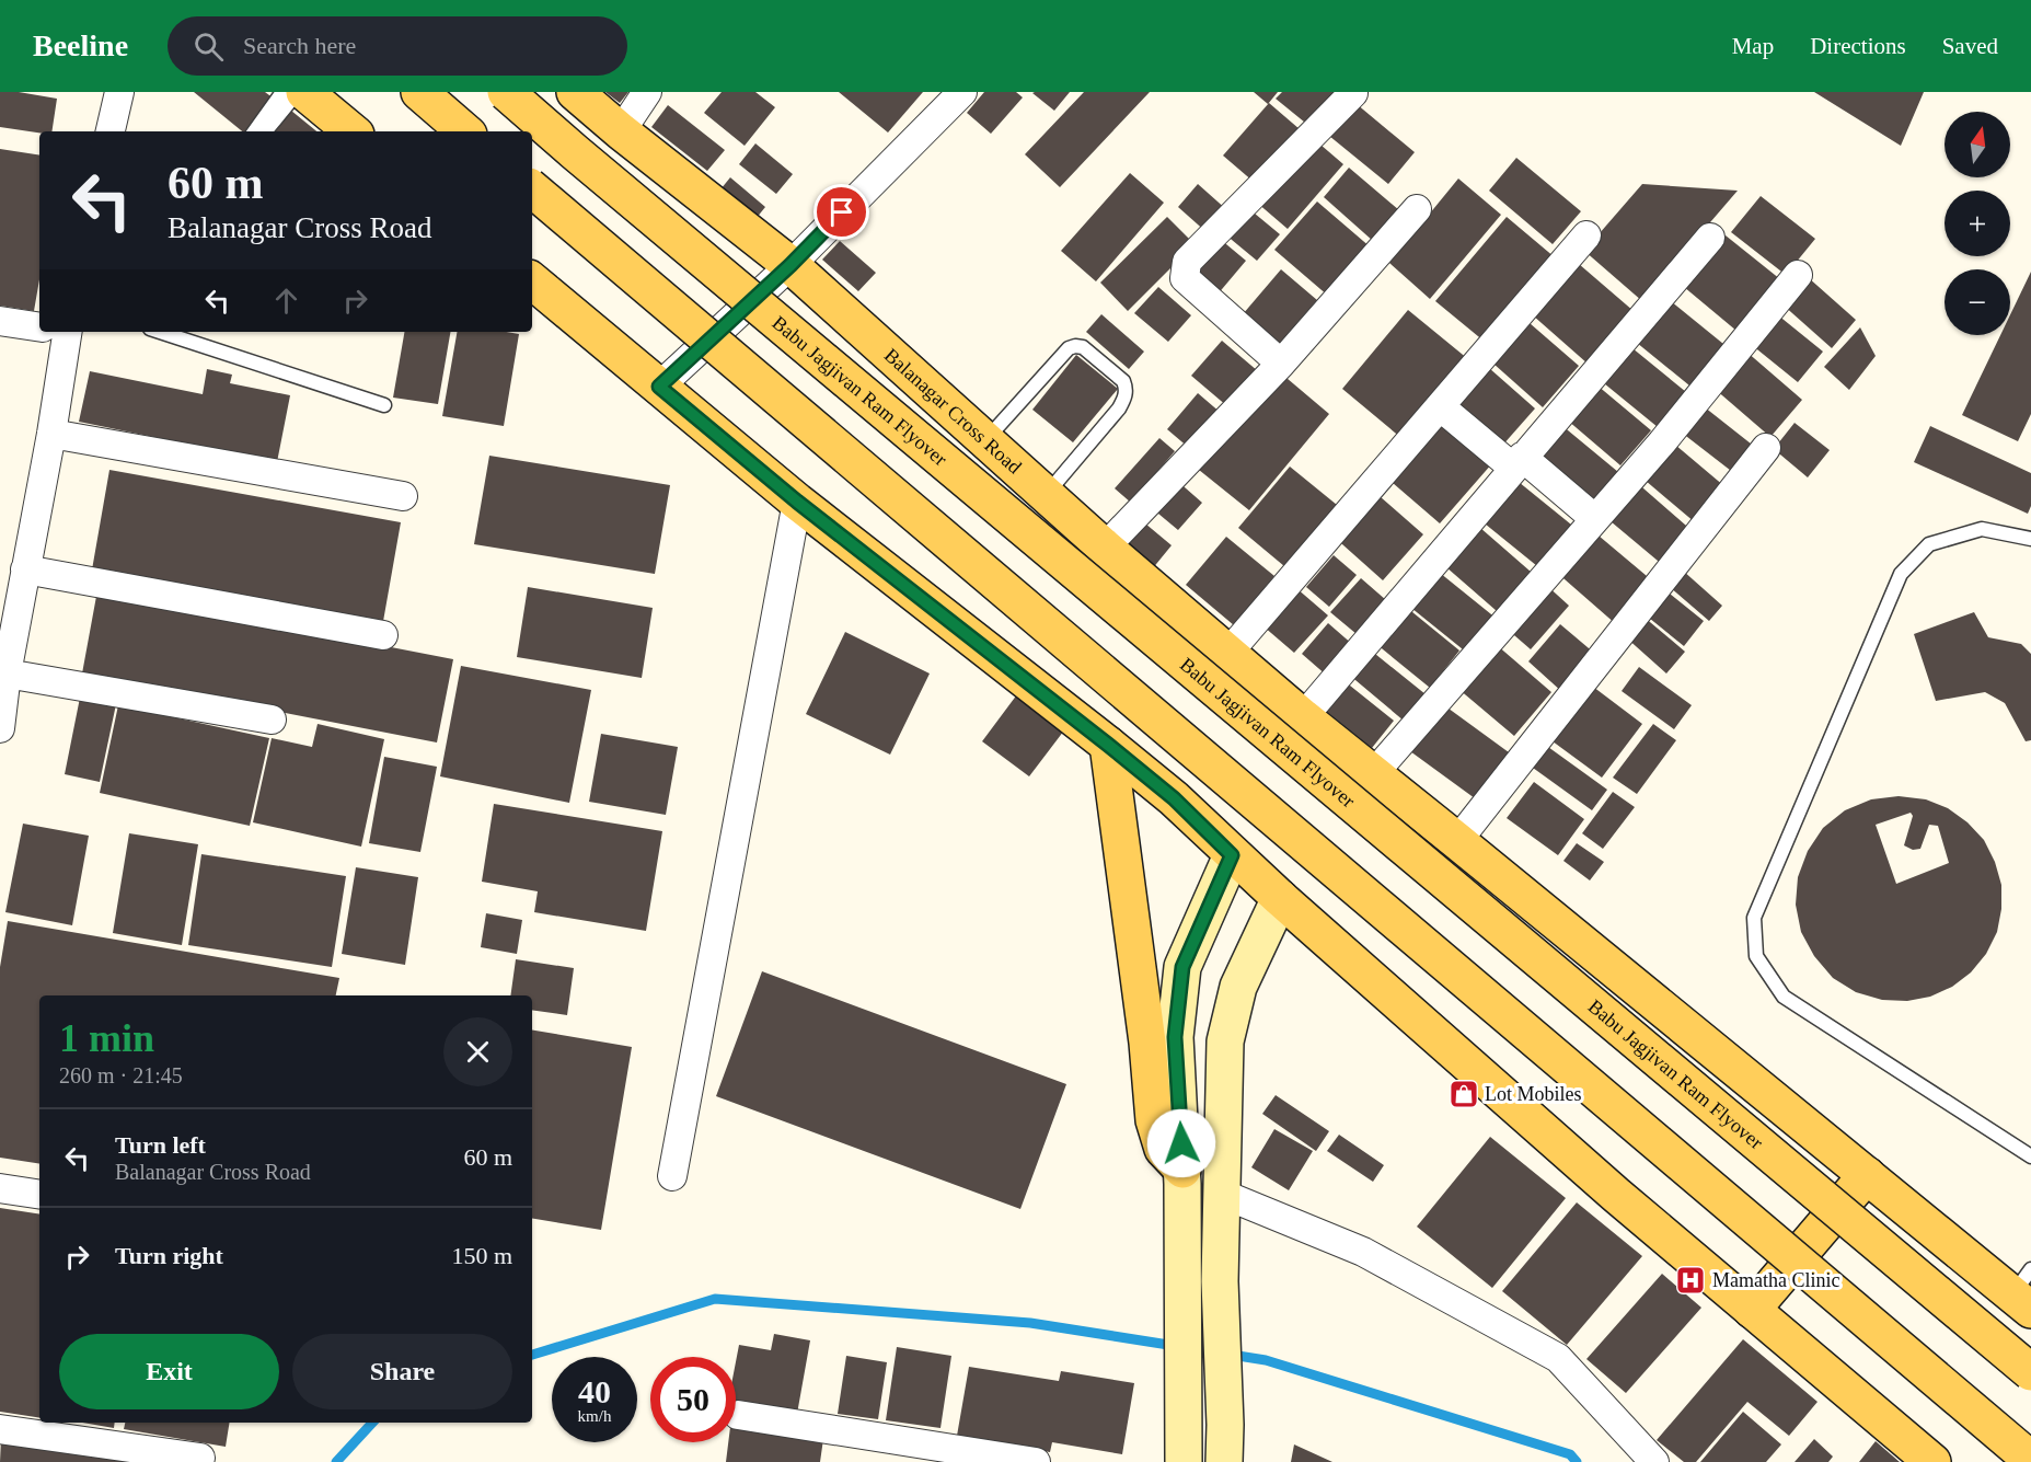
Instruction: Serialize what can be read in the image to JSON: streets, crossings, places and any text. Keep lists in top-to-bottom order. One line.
{"streets":{"main road":["Babu Jagjivan Ram Flyover","Balanagar Cross Road"]},"places":{"shop":["Lot Mobiles"],"hospital":["Mamatha Clinic"]},"north":"top","page":{"header":"Beeline","search":"Search here","nav":["Map","Directions","Saved"],"map_buttons":["+","−"],"turn":["60 m","Balanagar Cross Road"],"heading":["1 min","260 m · 21:45"],"list":[{"name":"Turn left","note":"Balanagar Cross Road","value":"60 m"},{"name":"Turn right","value":"150 m"}],"buttons":["Exit","Share"],"speed":"40 km/h","limit":"50"}}
